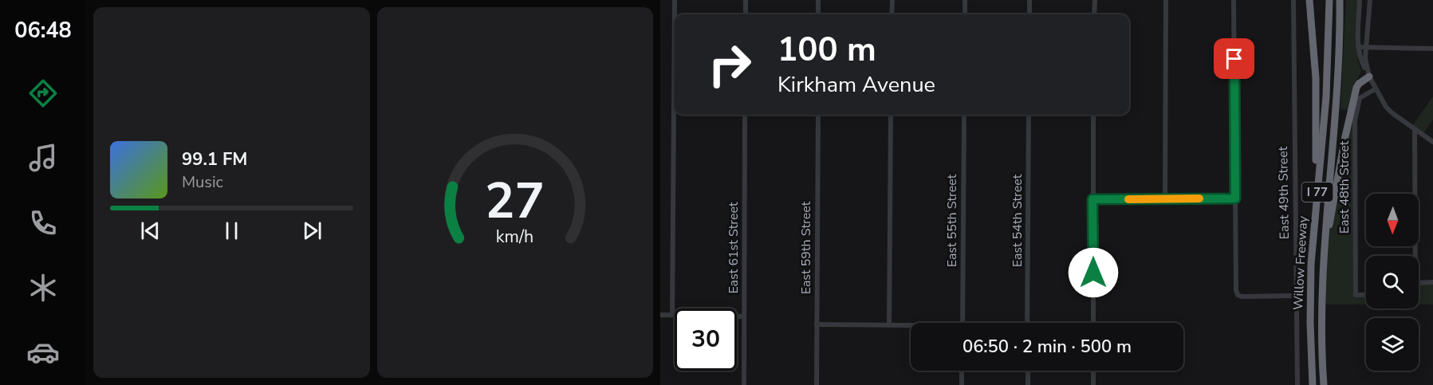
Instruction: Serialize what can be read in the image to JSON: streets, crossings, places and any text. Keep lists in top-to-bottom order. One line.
{"streets":{"highway":["I 77","Willow Freeway"],"street":["East 48th Street","East 49th Street","East 55th Street","East 54th Street","East 61st Street","East 59th Street"]},"north":"bottom","page":{"tabs":"06:48","turn":["100 m","Kirkham Avenue"],"song":["99.1 FM","Music"],"limit":"30","trip":"06:50 · 2 min · 500 m","gauge":["27","km/h"]}}
